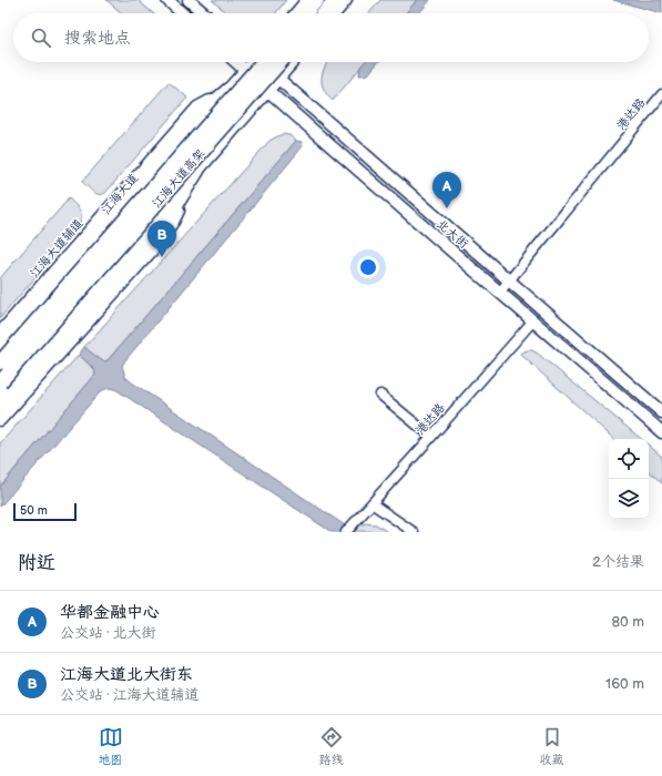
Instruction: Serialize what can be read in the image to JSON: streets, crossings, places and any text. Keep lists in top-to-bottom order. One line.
{"streets":{"highway":["江海大道高架"],"main road":["江海大道","北大街","江海大道辅道"],"street":["港达路"]},"crossings":[["港达路","北大街"],["江海大道","北大街"],["江海大道","江海大道辅道"]],"scale_bar":"50 m","page":{"search":"搜索地点","pins":["A","B"],"scale":"50 m","heading":["附近","2个结果"],"list":[{"mark":"A","name":"华都金融中心","note":"公交站 · 北大街","value":"80 m"},{"mark":"B","name":"江海大道北大街东","note":"公交站 · 江海大道辅道","value":"160 m"}],"nav":["地图","路线","收藏"]}}
